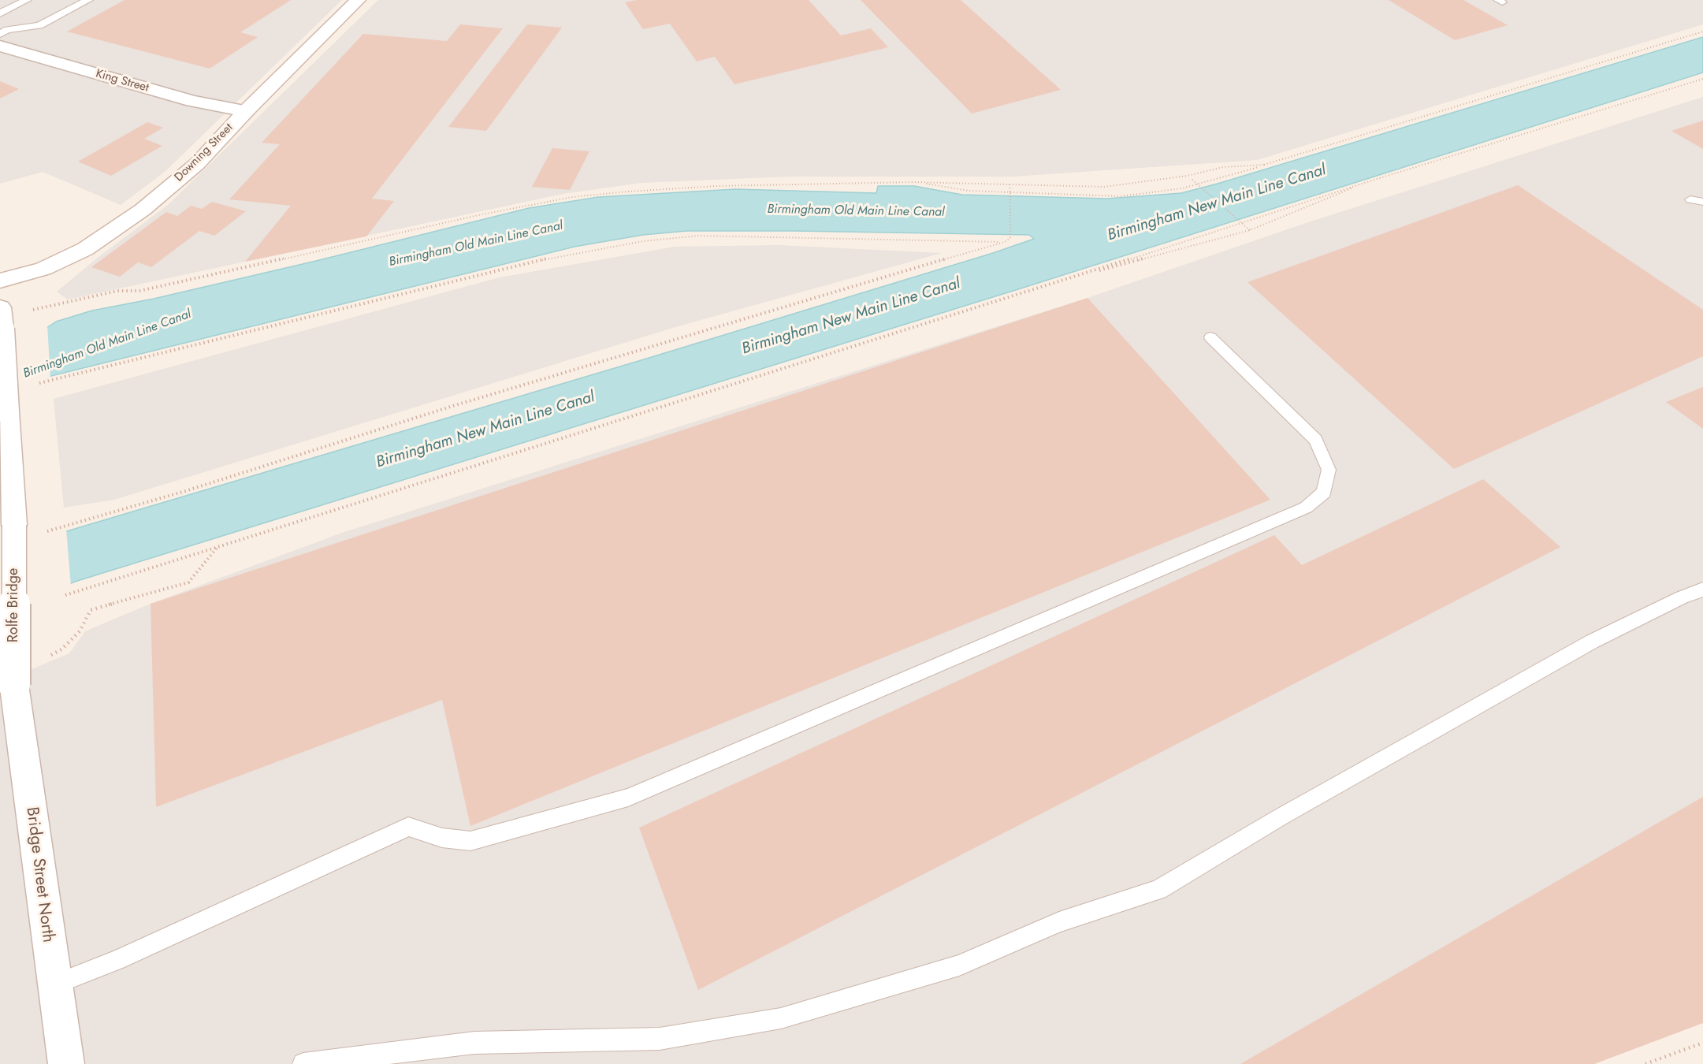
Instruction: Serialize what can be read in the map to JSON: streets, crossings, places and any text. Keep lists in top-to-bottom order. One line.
{"streets":{"street":["King Street","Downing Street","Rolfe Bridge","Bridge Street North"]},"crossings":[["King Street","Downing Street"],["Rolfe Bridge","Bridge Street North"]],"water":["Birmingham New Main Line Canal","Birmingham Old Main Line Canal"]}
